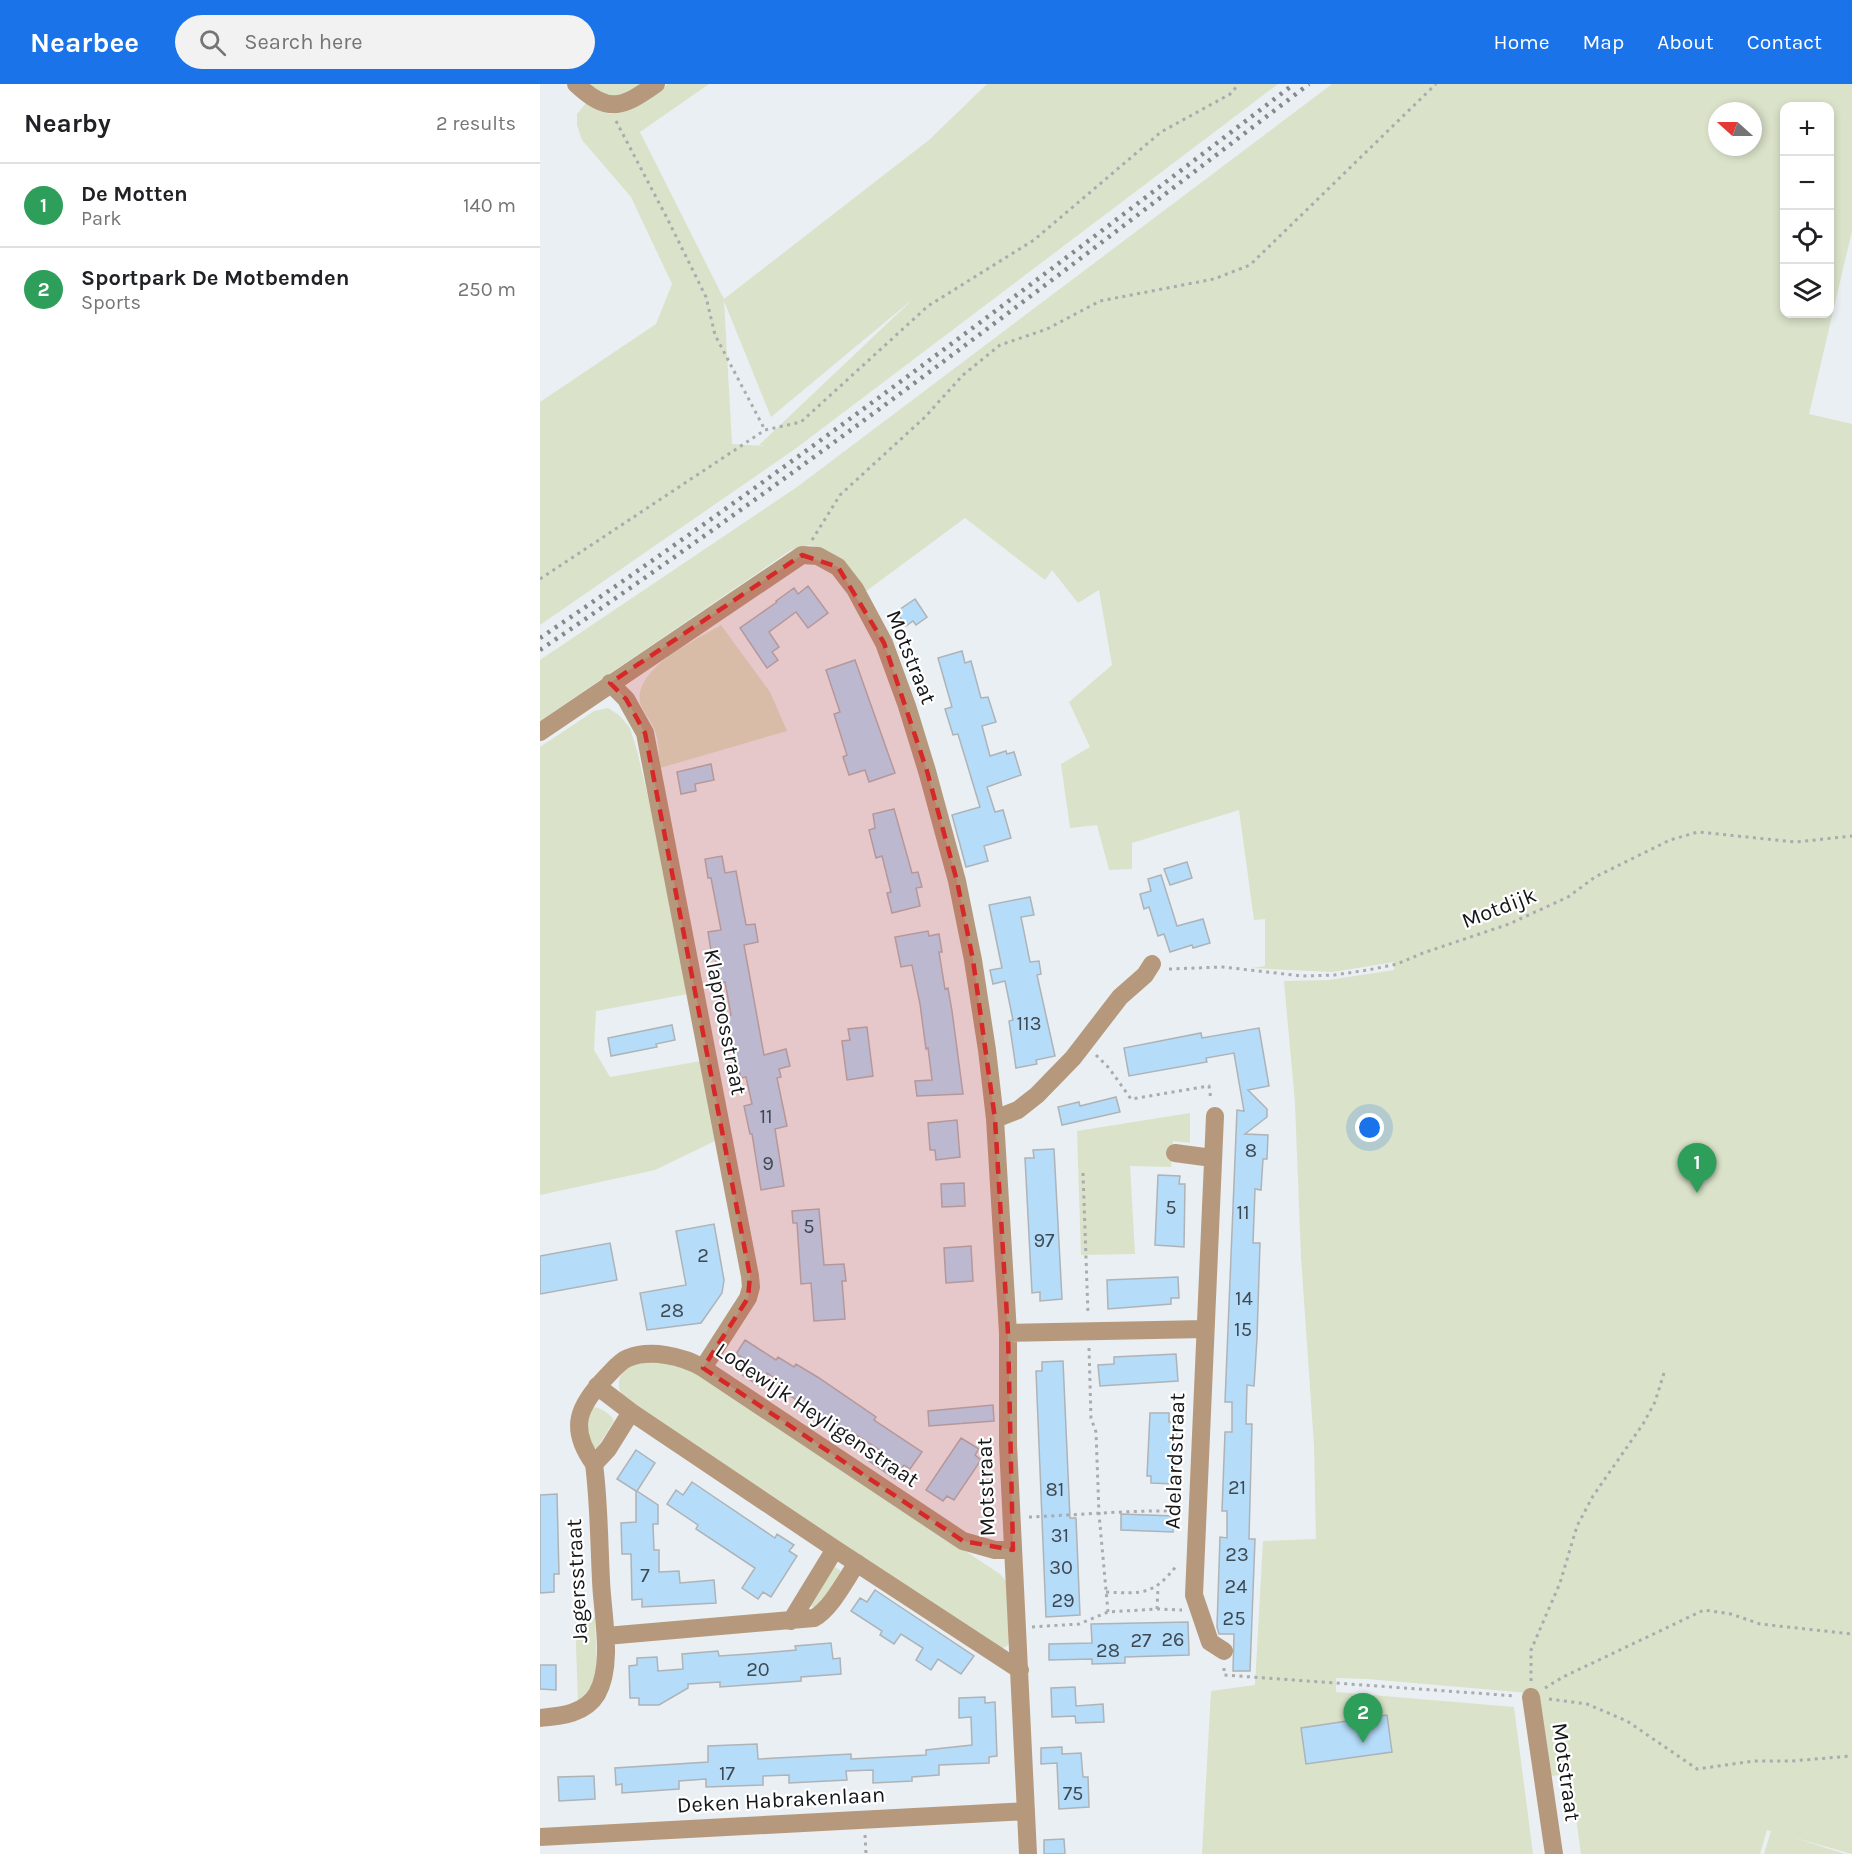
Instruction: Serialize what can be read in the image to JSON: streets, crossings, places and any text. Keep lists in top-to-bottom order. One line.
{"streets":{"street":["Motstraat","Klaproosstraat","Lodewijk Heyligenstraat","Adelardstraat","Jagersstraat","Deken Habrakenlaan"],"path":["Motdijk"]},"crossings":[["Motstraat","Lodewijk Heyligenstraat"],["Motstraat","Deken Habrakenlaan"],["Klaproosstraat","Lodewijk Heyligenstraat"],["Lodewijk Heyligenstraat","Jagersstraat"]],"house_numbers":["113","11","8","9","5","11","5","97","2","14","28","15","21","81","31","23","30","7","24","29","25","26","27","28","20","17","75"],"north":"left","page":{"header":"Nearbee","search":"Search here","nav":["Home","Map","About","Contact"],"heading":["Nearby","2 results"],"map_buttons":["+","−"],"list":[{"mark":"1","name":"De Motten","note":"Park","value":"140 m"},{"mark":"2","name":"Sportpark De Motbemden","note":"Sports","value":"250 m"}],"pins":["1","2"]}}
